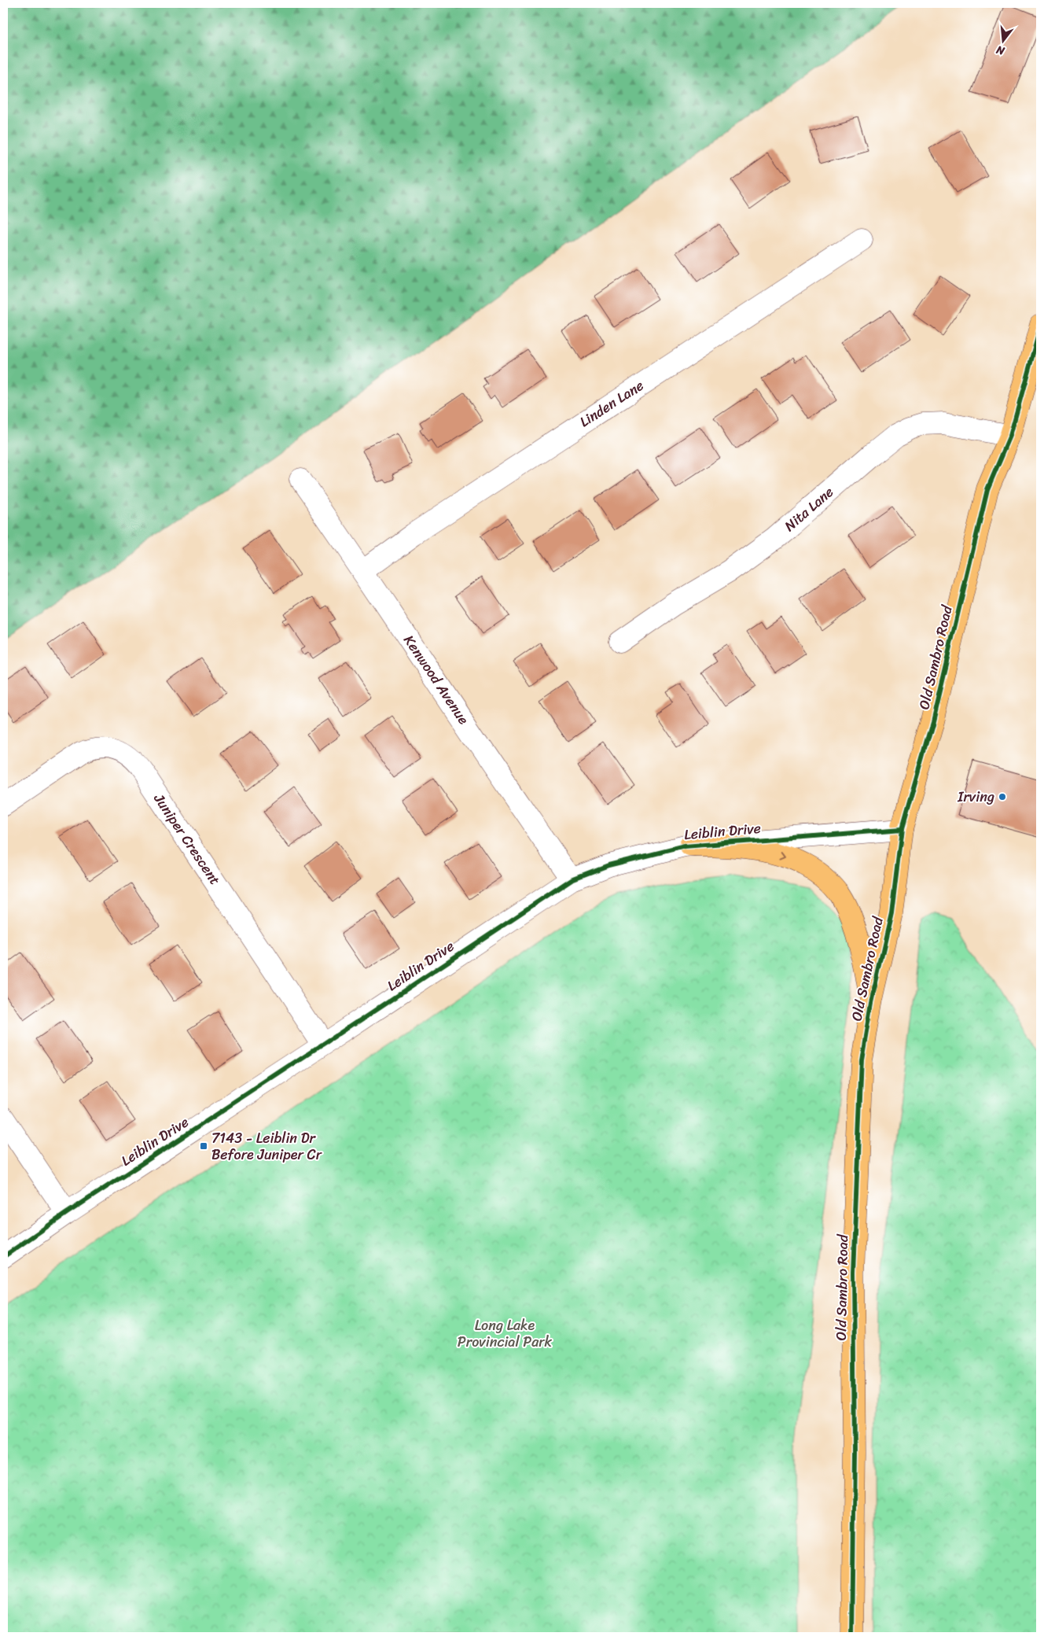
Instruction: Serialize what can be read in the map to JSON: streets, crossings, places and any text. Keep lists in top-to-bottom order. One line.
{"streets":{"main road":["Old Sambro Road"],"street":["Linden Lane","Nita Lane","Kenwood Avenue","Leiblin Drive","Juniper Crescent"]},"crossings":[["Linden Lane","Kenwood Avenue"],["Nita Lane","Old Sambro Road"],["Old Sambro Road","Leiblin Drive"],["Kenwood Avenue","Leiblin Drive"],["Leiblin Drive","Juniper Crescent"]],"parks":["Long Lake Provincial Park"],"places":{"other":["Irving"],"transit":["7143 - Leiblin Dr Before Juniper Cr"]},"north":"bottom"}
